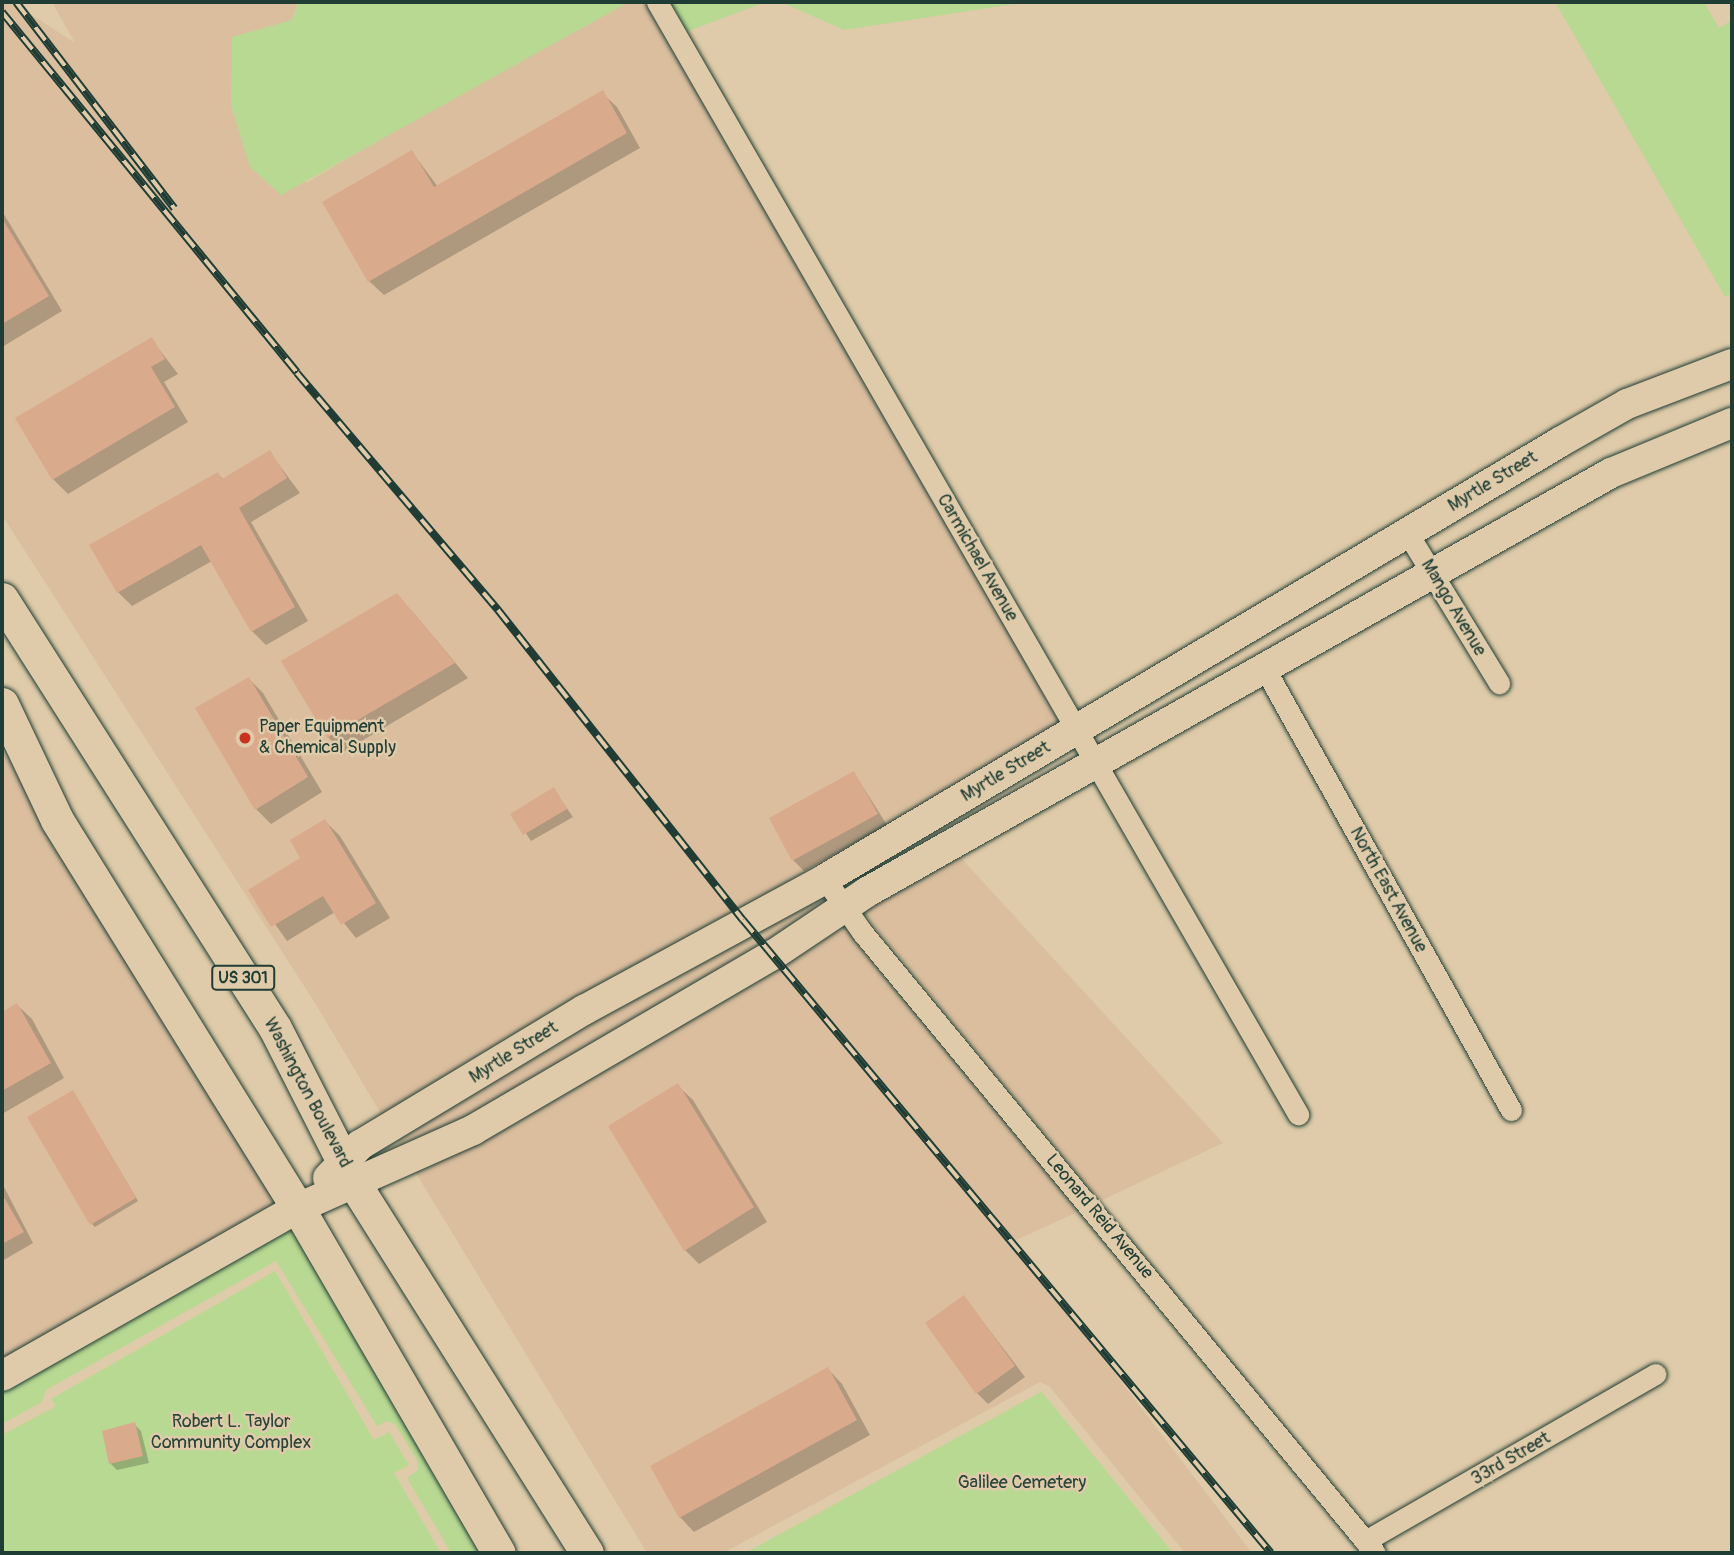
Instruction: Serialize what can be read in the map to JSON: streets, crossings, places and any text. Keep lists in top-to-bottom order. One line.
{"streets":{"main road":["US 301","Washington Boulevard"],"street":["Myrtle Street","Carmichael Avenue","Mango Avenue","North East Avenue","Leonard Reid Avenue","33rd Street"]},"crossings":[["Myrtle Street","Carmichael Avenue"],["Myrtle Street","Mango Avenue"],["Myrtle Street","North East Avenue"],["Myrtle Street","Washington Boulevard"],["Myrtle Street","Leonard Reid Avenue"],["Leonard Reid Avenue","33rd Street"]],"parks":["Robert L. Taylor Community Complex","Galilee Cemetery"],"places":["Paper Equipment & Chemical Supply"]}
